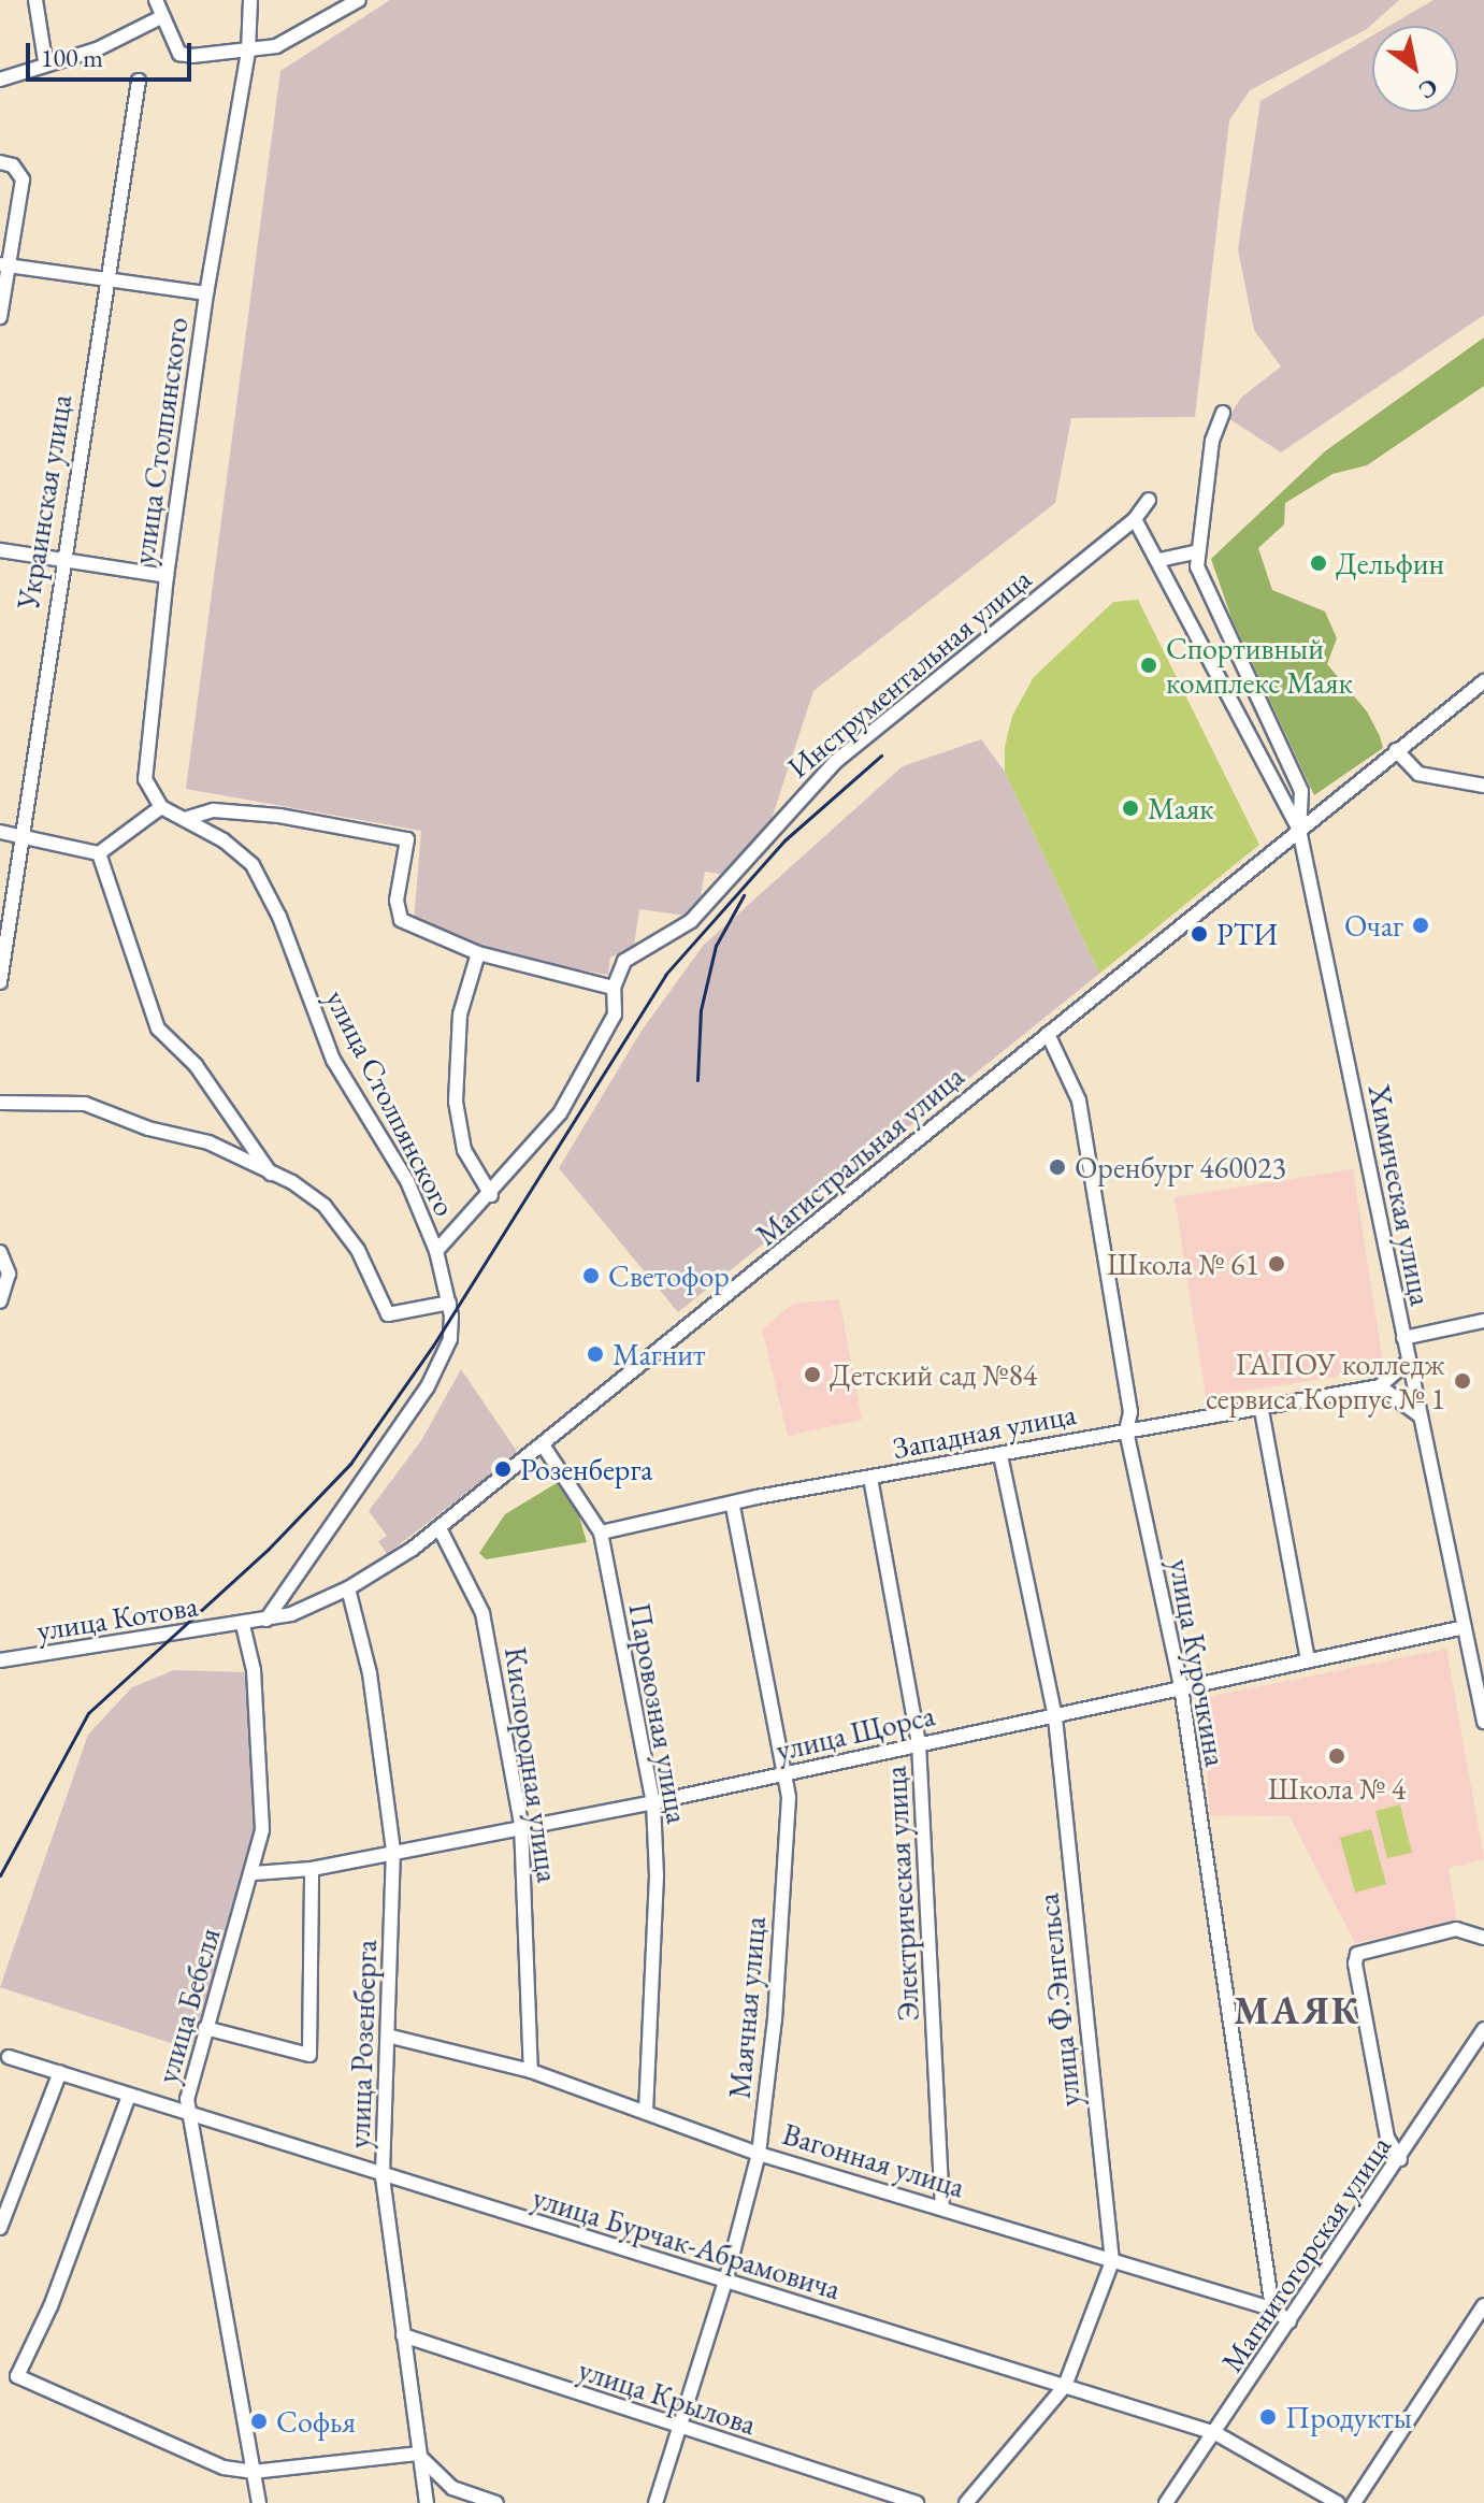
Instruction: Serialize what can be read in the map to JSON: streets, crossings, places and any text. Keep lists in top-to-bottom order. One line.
{"streets":{"street":["улица Столпянского","Украинская улица","Инструментальная улица","Магистральная улица","Химическая улица","Западная улица","улица Котова","улица Курочкина","Паровозная улица","улица Щорса","Кислородная улица","Электрическая улица","улица Ф.Энгельса","улица Бебеля","Маячная улица","улица Розенберга","Вагонная улица","улица Бурчак-Абрамовича","Магнитогорская улица","улица Крылова"]},"crossings":[["улица Столпянского","Инструментальная улица"],["улица Столпянского","Магистральная улица"],["Инструментальная улица","Химическая улица"],["Магистральная улица","Химическая улица"],["Магистральная улица","улица Котова"],["Магистральная улица","улица Курочкина"],["Магистральная улица","Паровозная улица"],["Магистральная улица","Кислородная улица"],["Магистральная улица","улица Бебеля"],["Магистральная улица","улица Розенберга"],["Химическая улица","улица Щорса"],["Западная улица","улица Курочкина"],["Западная улица","Паровозная улица"],["Западная улица","Электрическая улица"],["Западная улица","улица Ф.Энгельса"],["Западная улица","Маячная улица"],["улица Котова","улица Бебеля"],["улица Курочкина","улица Щорса"],["улица Курочкина","Вагонная улица"],["Паровозная улица","улица Щорса"],["Паровозная улица","Вагонная улица"],["улица Щорса","Кислородная улица"],["улица Щорса","Электрическая улица"],["улица Щорса","улица Ф.Энгельса"],["улица Щорса","улица Бебеля"],["улица Щорса","Маячная улица"],["улица Щорса","улица Розенберга"],["Кислородная улица","Вагонная улица"],["Электрическая улица","Вагонная улица"],["улица Ф.Энгельса","Вагонная улица"],["улица Ф.Энгельса","улица Бурчак-Абрамовича"],["улица Бебеля","улица Бурчак-Абрамовича"],["Маячная улица","Вагонная улица"],["Маячная улица","улица Бурчак-Абрамовича"],["Маячная улица","улица Крылова"],["улица Розенберга","Вагонная улица"],["улица Розенберга","улица Бурчак-Абрамовича"],["улица Розенберга","улица Крылова"],["Вагонная улица","Магнитогорская улица"],["улица Бурчак-Абрамовича","Магнитогорская улица"]],"districts":["МАЯК"],"places":["Дельфин","Спортивный комплекс Маяк","Маяк","Очаг","РТИ","Оренбург 460023","Школа № 61","Светофор","Магнит","Детский сад №84","ГАПОУ колледж сервиса Корпус № 1","Розенберга","Школа № 4","Продукты","Софья"],"scale_bar":"100 m","north":"bottom right"}
